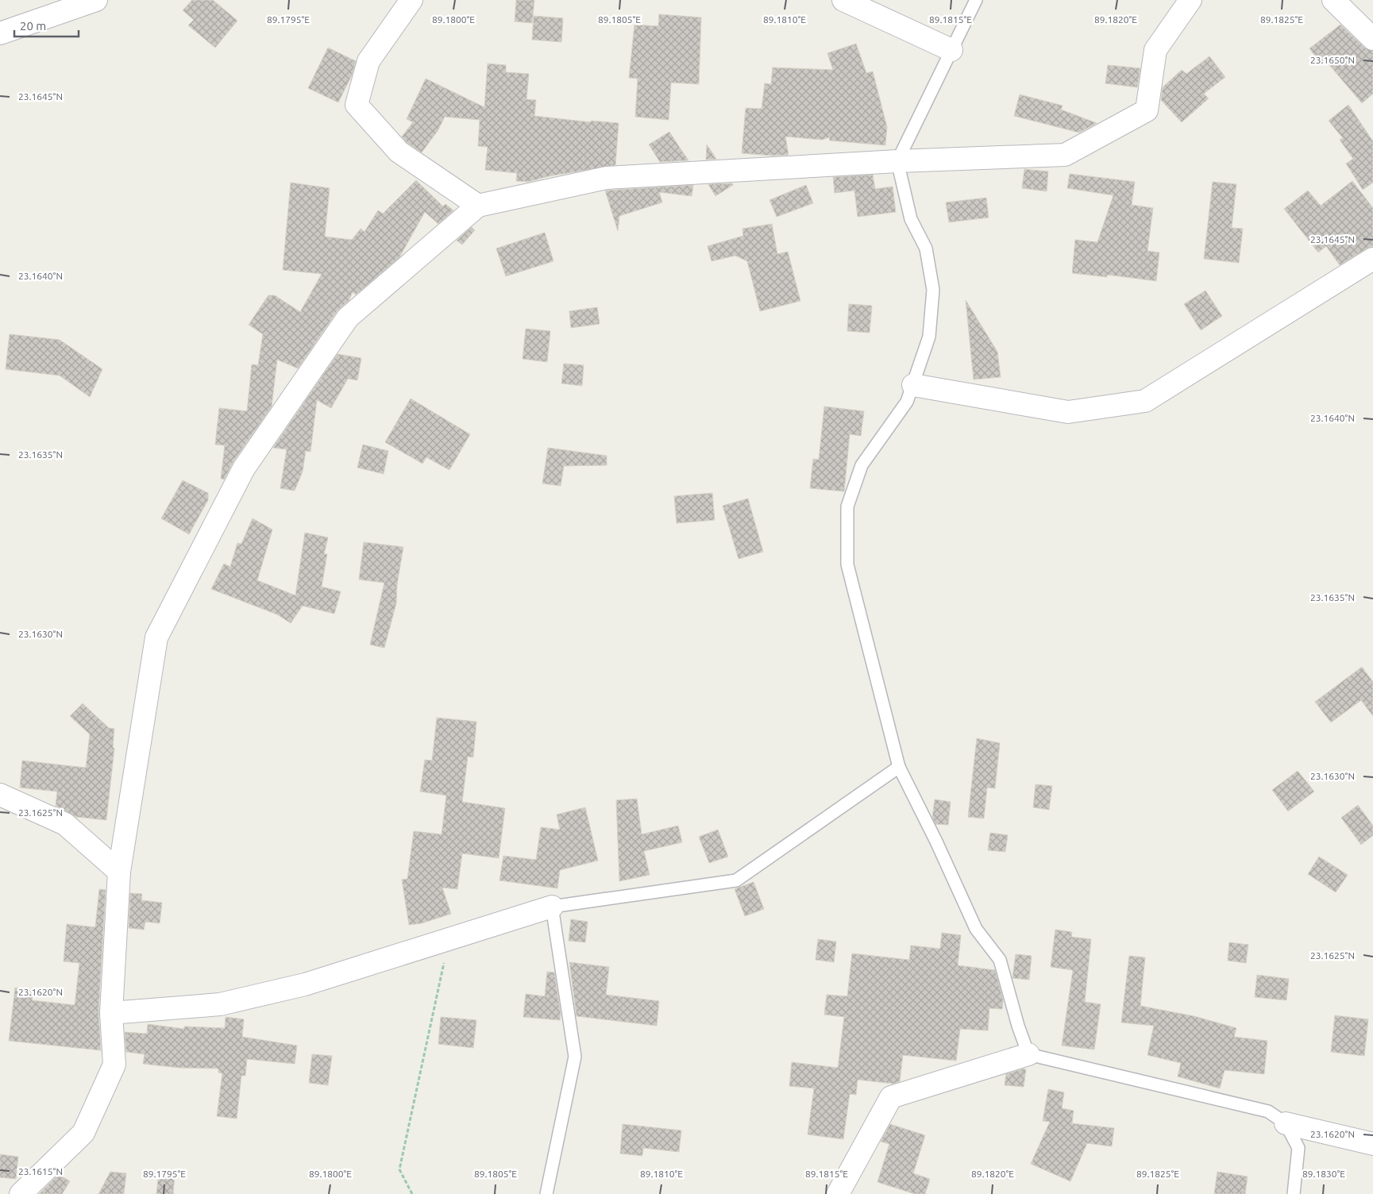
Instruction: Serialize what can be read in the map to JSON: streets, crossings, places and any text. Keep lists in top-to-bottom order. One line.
{"scale_bar":"20 m","coordinates":["89.1795°E","89.1800°E","89.1805°E","89.1810°E","89.1815°E","89.1820°E","89.1825°E","23.1650°N","23.1645°N","23.1640°N","23.1635°N","23.1630°N","23.1625°N","23.1620°N","23.1615°N","89.1830°E"]}
